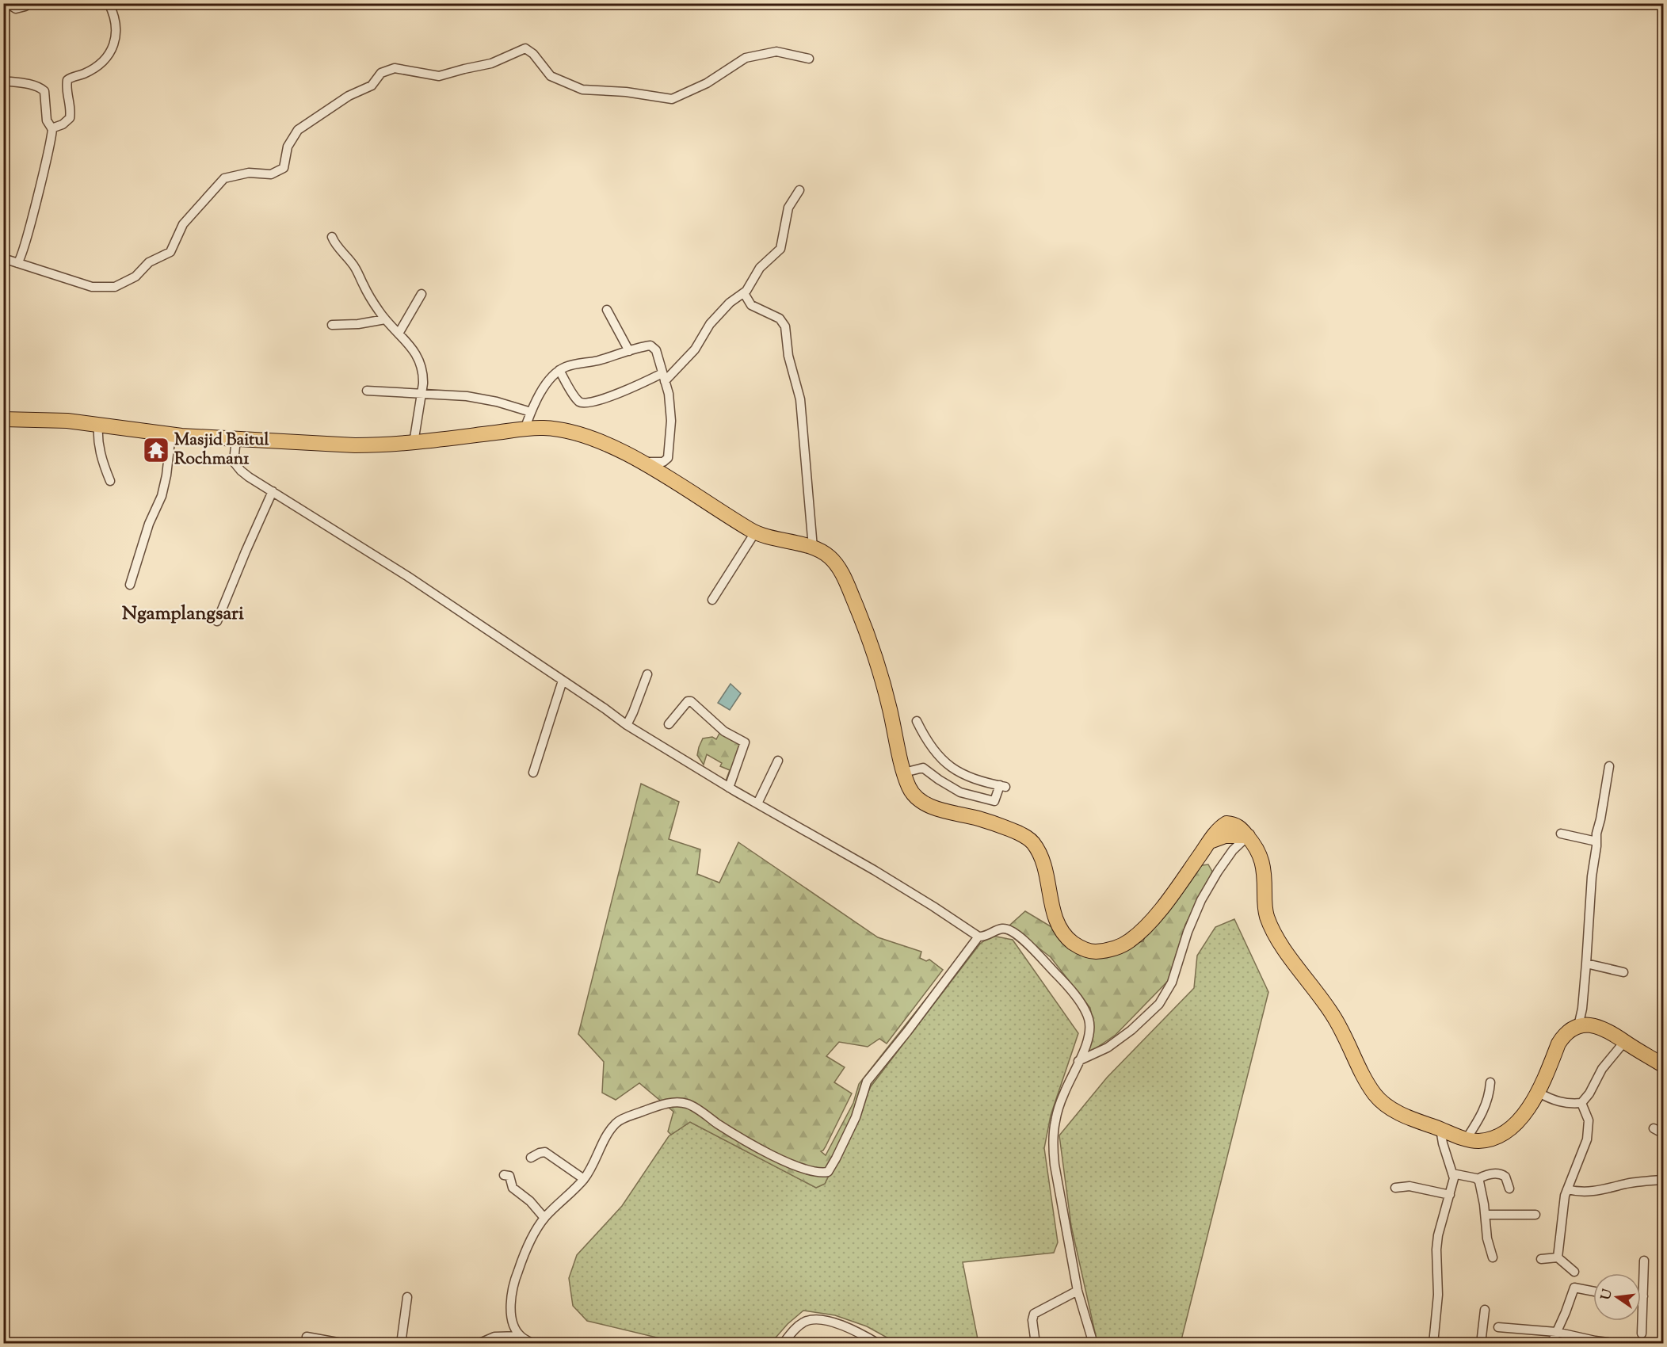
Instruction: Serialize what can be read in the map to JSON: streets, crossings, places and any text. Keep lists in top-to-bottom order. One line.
{"districts":["Ngamplangsari"],"places":{"temple":["Masjid Baitul Rochman1"]},"north":"left"}
